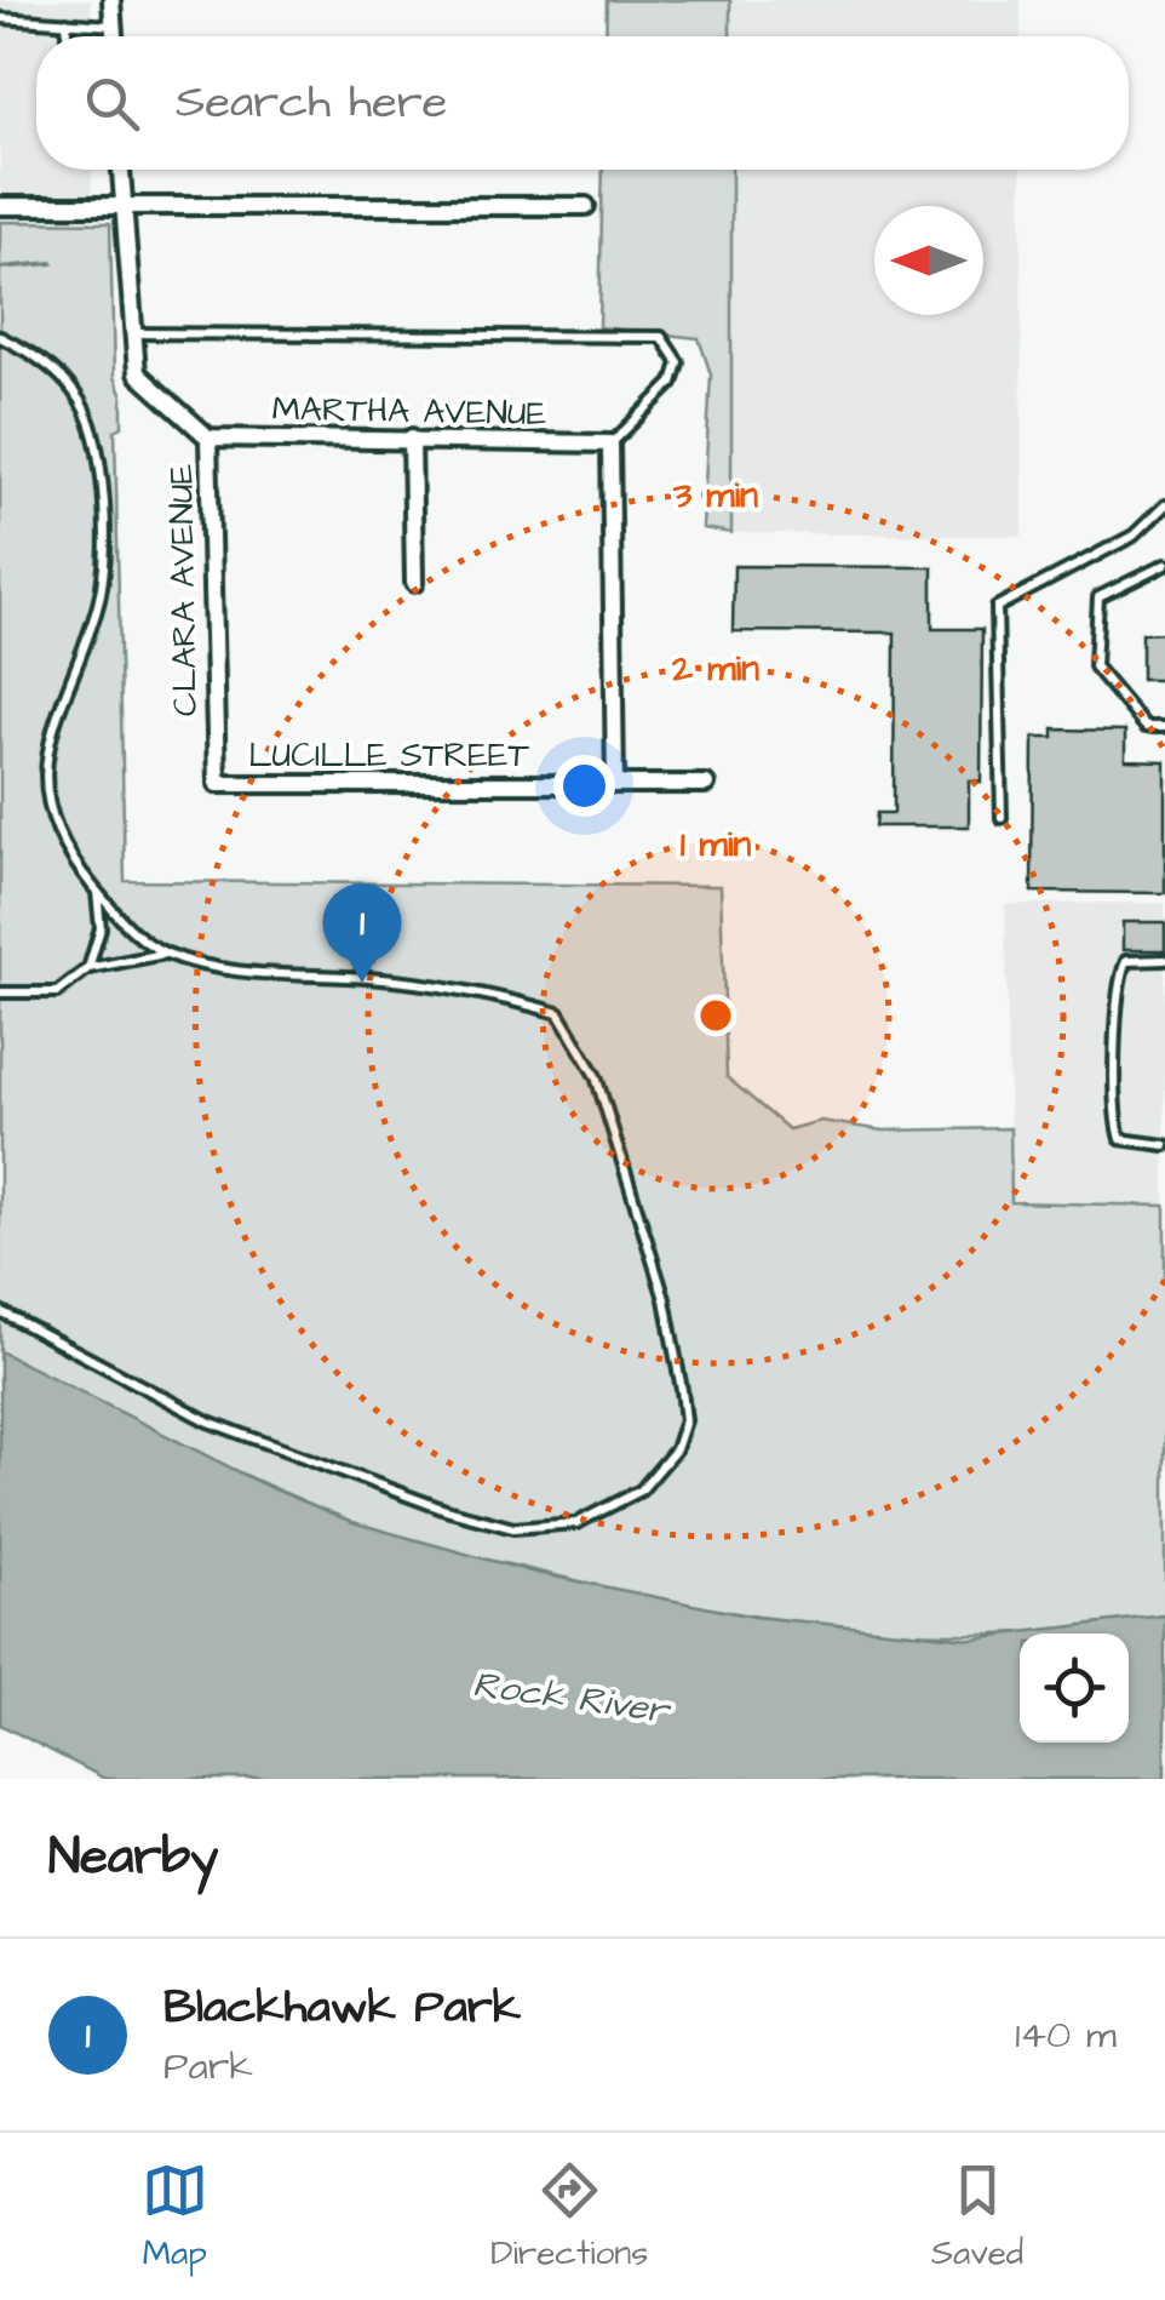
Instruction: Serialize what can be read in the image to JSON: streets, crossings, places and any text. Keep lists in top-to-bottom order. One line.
{"streets":{"street":["MARTHA AVENUE","CLARA AVENUE","LUCILLE STREET"]},"crossings":[["MARTHA AVENUE","CLARA AVENUE"],["CLARA AVENUE","LUCILLE STREET"]],"water":["Rock River"],"north":"left","page":{"search":"Search here","pins":"1","heading":"Nearby","list":[{"mark":"1","name":"Blackhawk Park","note":"Park","value":"140 m"}],"nav":["Map","Directions","Saved"]},"rings":["3 min","2 min","1 min"]}
